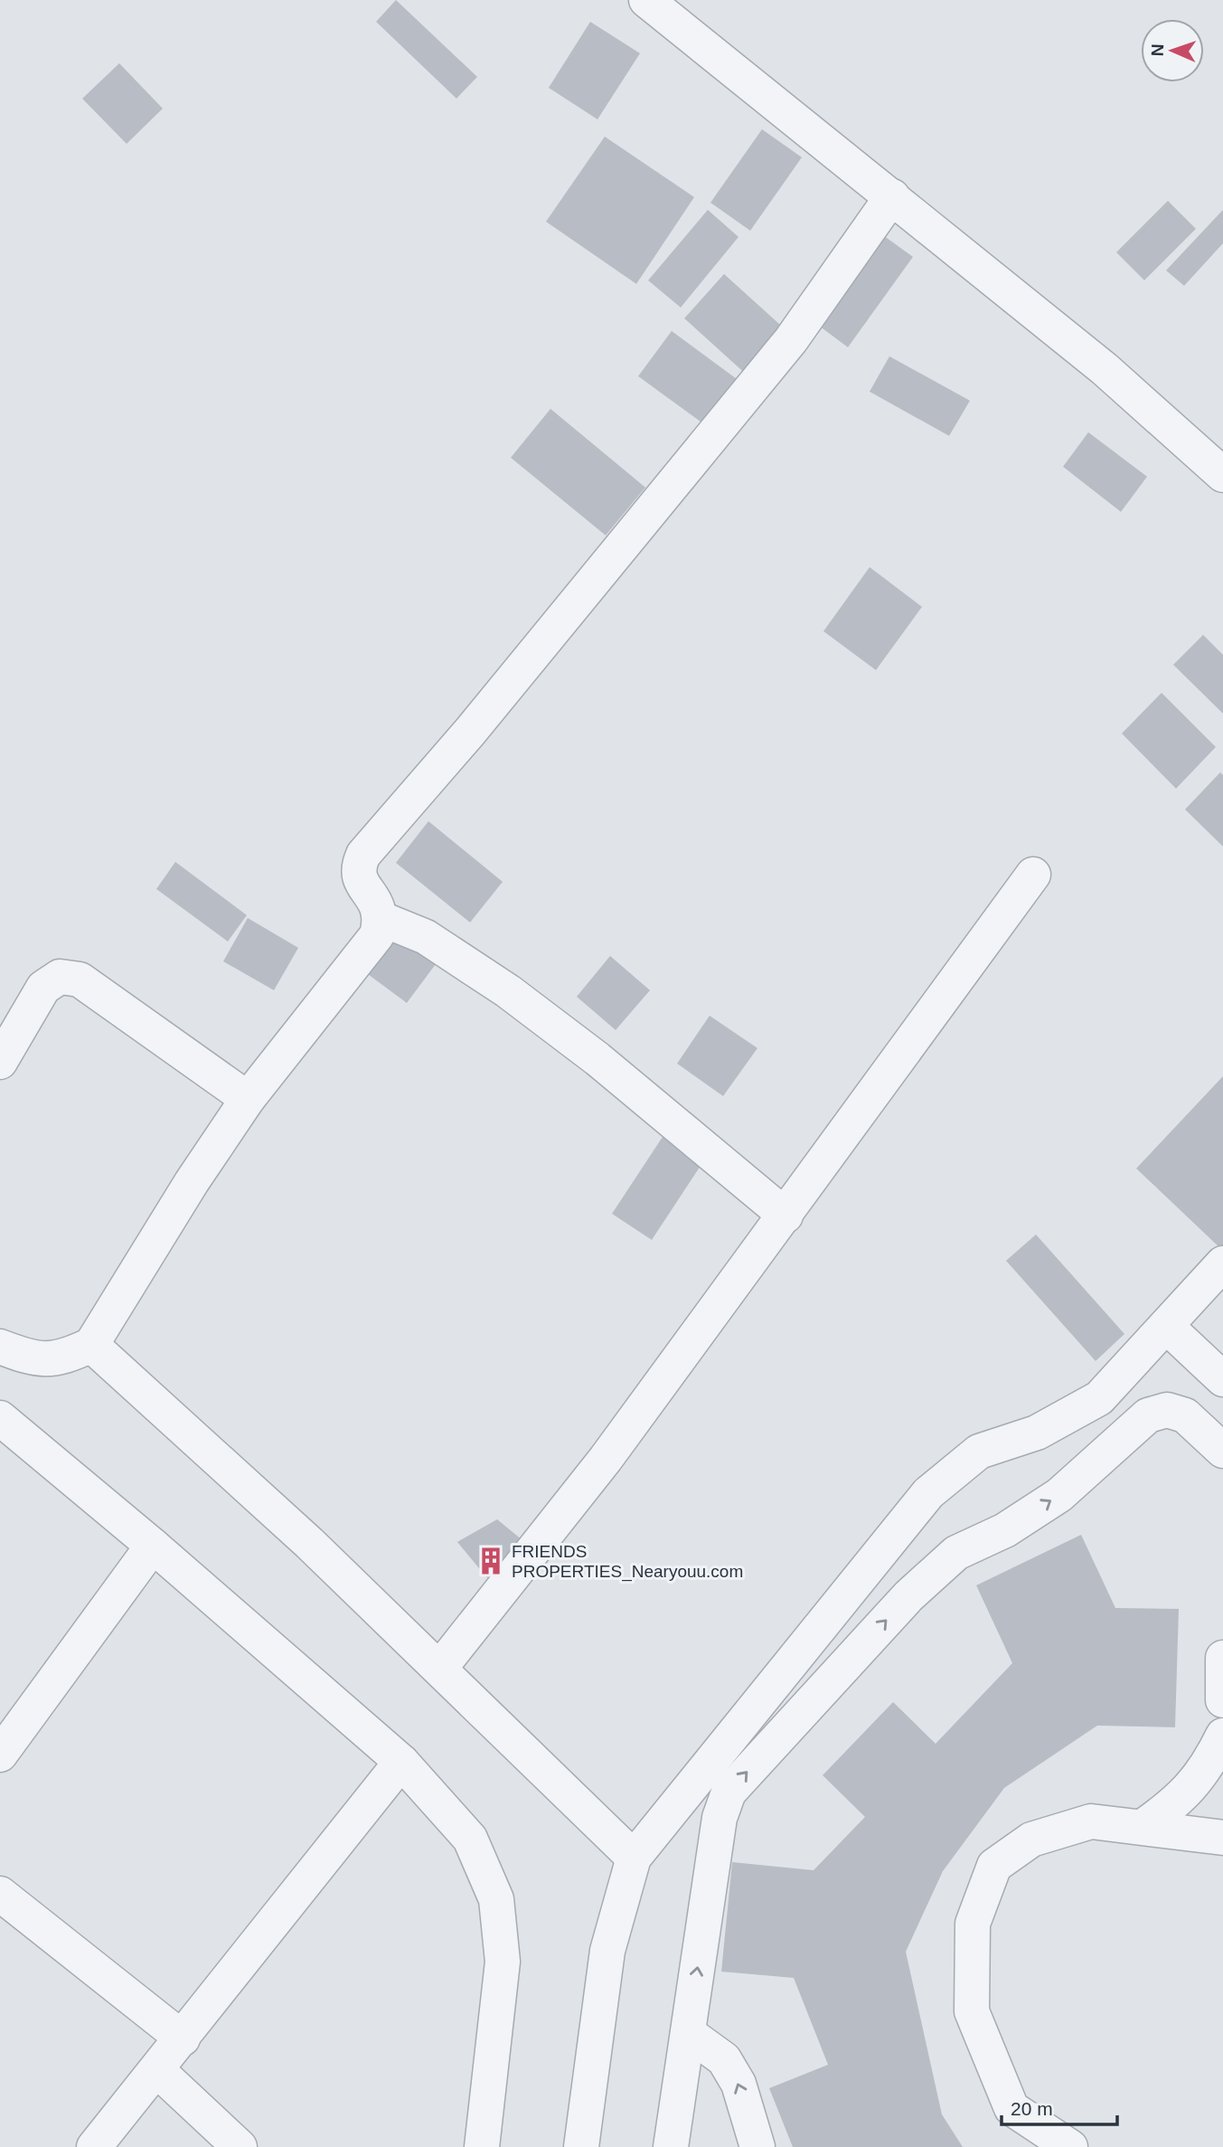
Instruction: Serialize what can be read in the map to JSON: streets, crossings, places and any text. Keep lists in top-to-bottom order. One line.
{"places":{"building":["FRIENDS PROPERTIES_Nearyouu.com"]},"scale_bar":"20 m","north":"left"}
